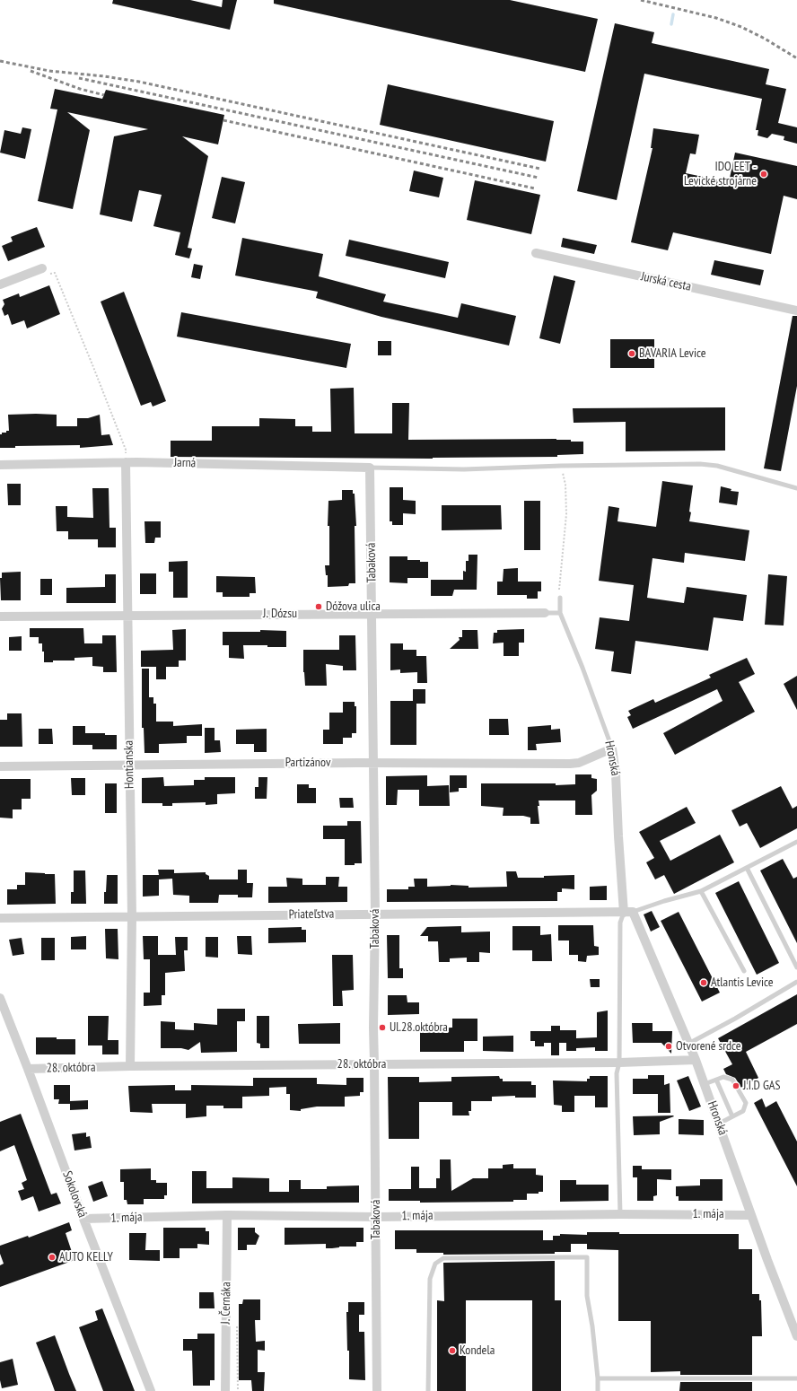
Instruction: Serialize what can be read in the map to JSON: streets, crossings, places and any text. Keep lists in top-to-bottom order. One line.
{"streets":{"street":["Jurská cesta","Jarná","Tabaková","J. Dózsu","Hronská","Partizánov","Hontianska","Priateľstva","28. októbra","Sokolovská","1. mája","J. Černáka"]},"crossings":[["Jarná","Tabaková"],["Jarná","Hontianska"],["Tabaková","J. Dózsu"],["Tabaková","Partizánov"],["Tabaková","Priateľstva"],["Tabaková","28. októbra"],["Tabaková","1. mája"],["J. Dózsu","Hronská"],["J. Dózsu","Hontianska"],["Hronská","Partizánov"],["Hronská","Priateľstva"],["Hronská","28. októbra"],["Hronská","1. mája"],["Partizánov","Hontianska"],["Hontianska","Priateľstva"],["Hontianska","28. októbra"],["28. októbra","Sokolovská"],["Sokolovská","1. mája"],["1. mája","J. Černáka"]],"places":["IDO EET - Levické strojárne","BAVARIA Levice","Dóžova ulica","Atlantis Levice","Ul.28.októbra","Otvorené srdce","J.I.D GAS","AUTO KELLY","Kondela"]}
